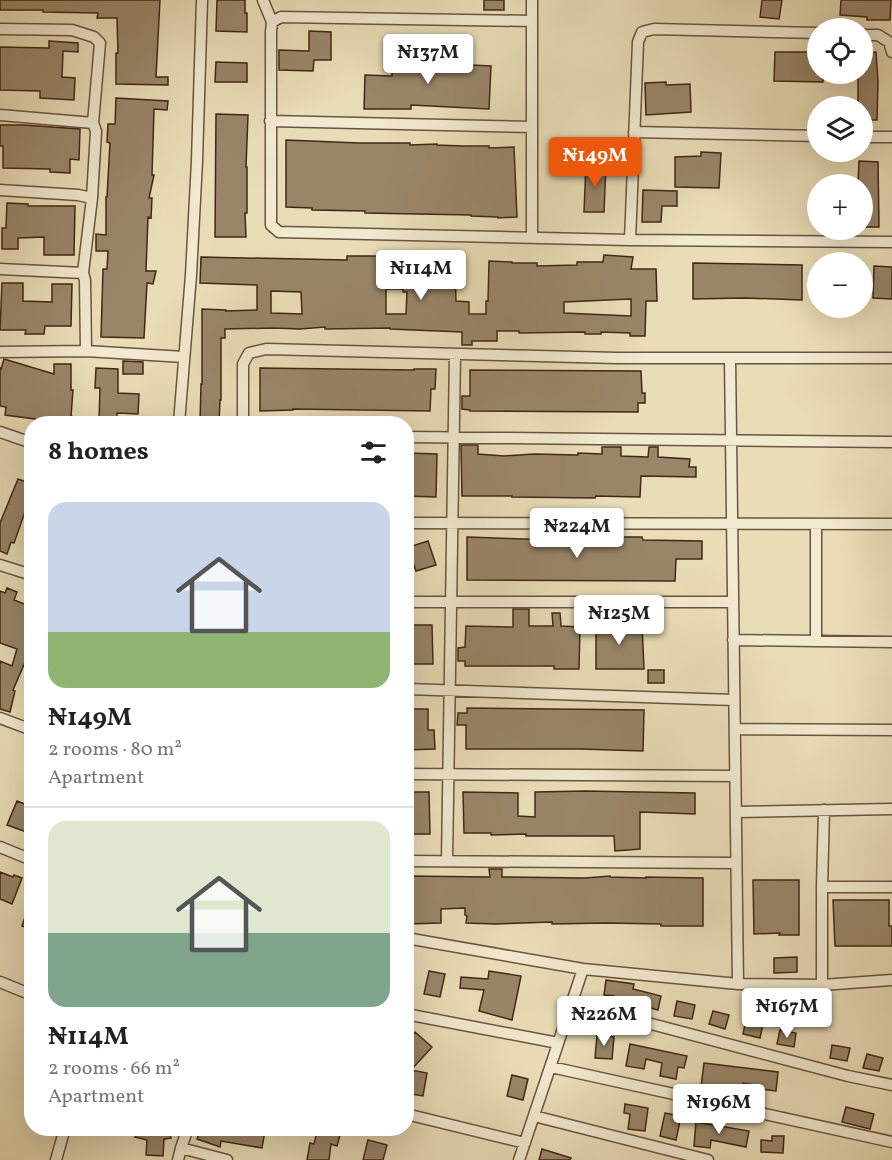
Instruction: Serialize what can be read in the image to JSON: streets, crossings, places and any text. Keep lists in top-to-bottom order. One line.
{"page":{"map_buttons":["+","−"],"price":["₦137M","₦149M","₦114M","₦224M","₦125M","₦167M","₦226M","₦196M"],"heading":"8 homes","list":[{"name":"₦149M","note":"2 rooms · 80 m² · Apartment"},{"name":"₦114M","note":"2 rooms · 66 m² · Apartment"}]}}
